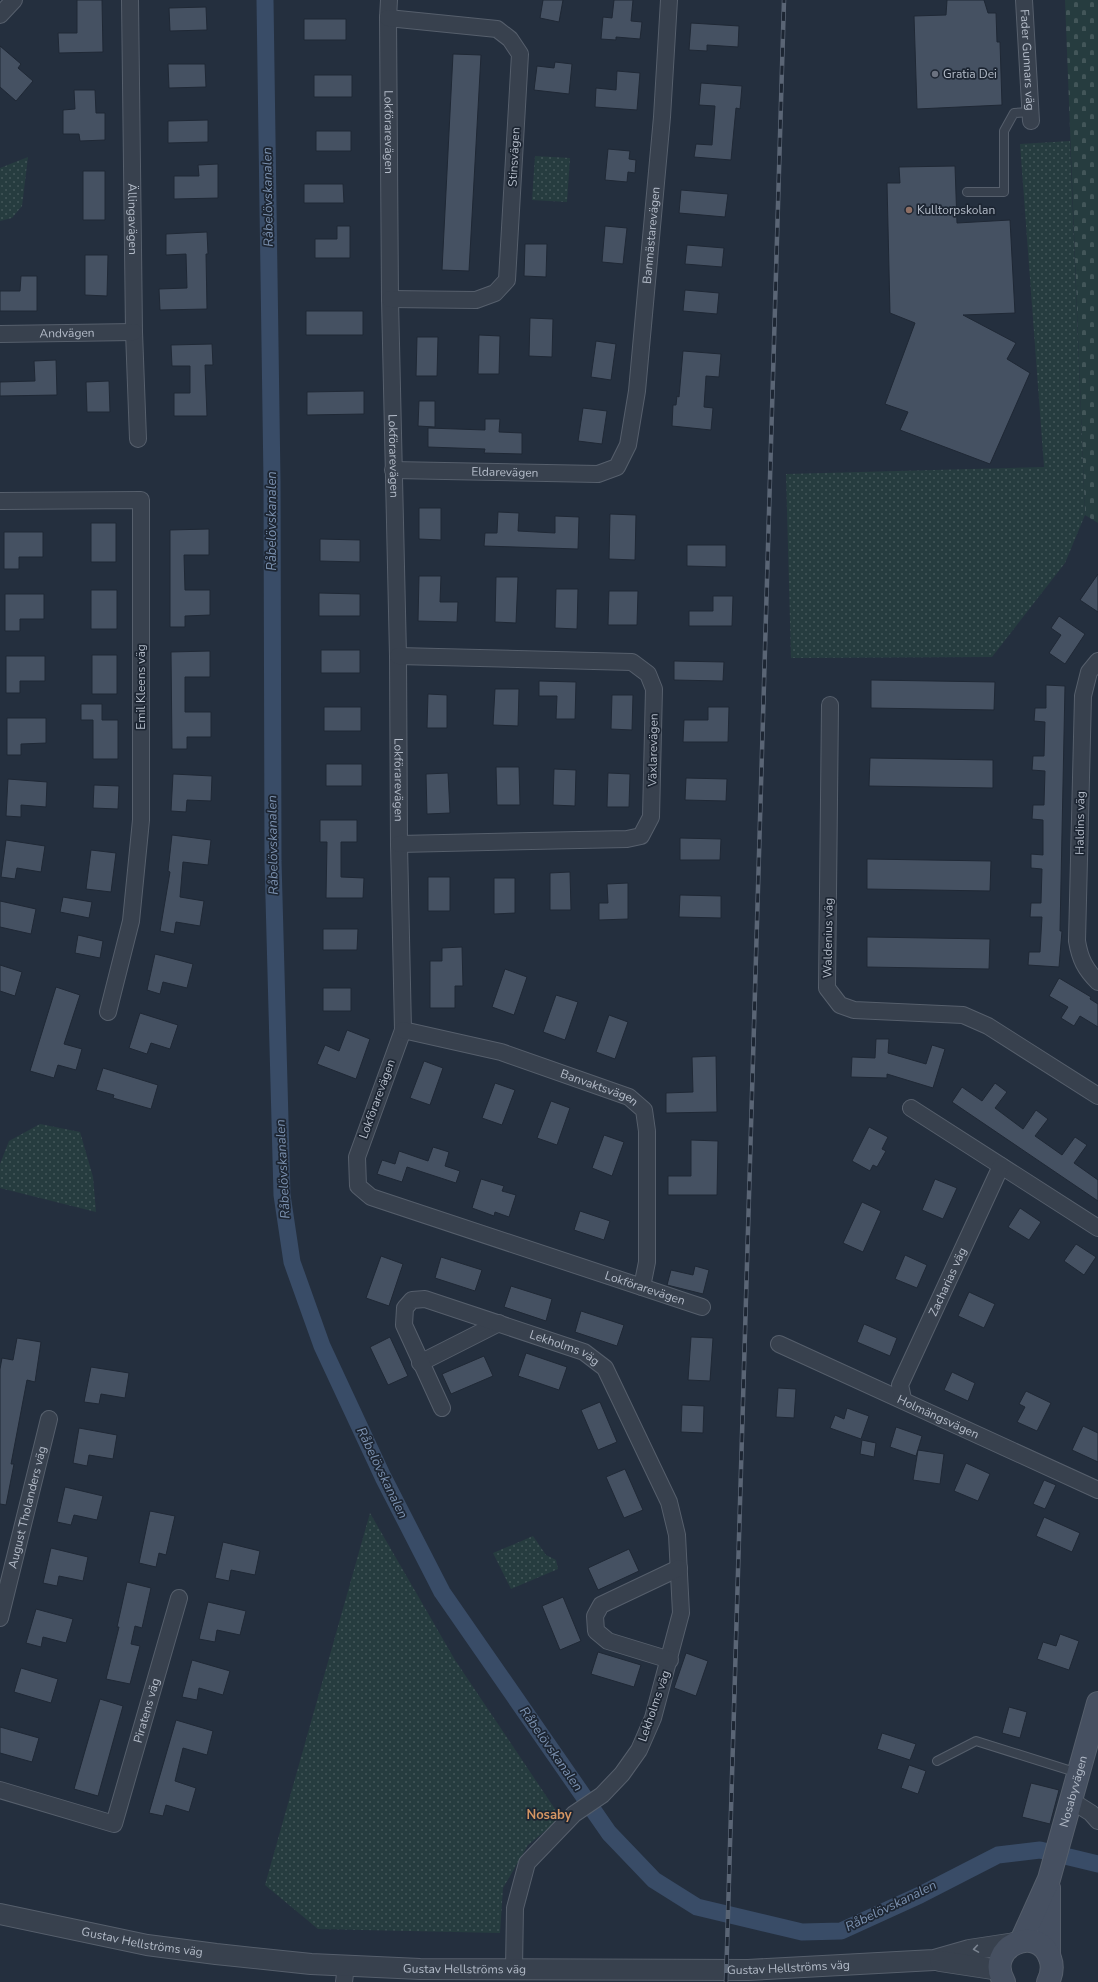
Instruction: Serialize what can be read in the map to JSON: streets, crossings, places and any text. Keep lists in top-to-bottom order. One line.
{"streets":{"main road":["Nosabyvägen"],"street":["Fader Gunnars väg","Lokförarevägen","Stinsvägen","Ällingavägen","Banmästarevägen","Andvägen","Eldarevägen","Emil Kleens väg","Växlarevägen","Haldins väg","Waldenius väg","Banvaktsvägen","Zacharias väg","Lekholms väg","Holmängsvägen","August Tholanders väg","Piratens väg","Gustav Hellströms väg"]},"crossings":[["Lokförarevägen","Stinsvägen"],["Lokförarevägen","Eldarevägen"],["Lokförarevägen","Växlarevägen"],["Lokförarevägen","Banvaktsvägen"],["Ällingavägen","Andvägen"],["Banmästarevägen","Eldarevägen"],["Zacharias väg","Holmängsvägen"],["Lekholms väg","Gustav Hellströms väg"],["Nosabyvägen","Gustav Hellströms väg"]],"districts":["Nosaby"],"water":["Råbelövskanalen"],"places":["Gratia Dei","Kulltorpskolan"]}
